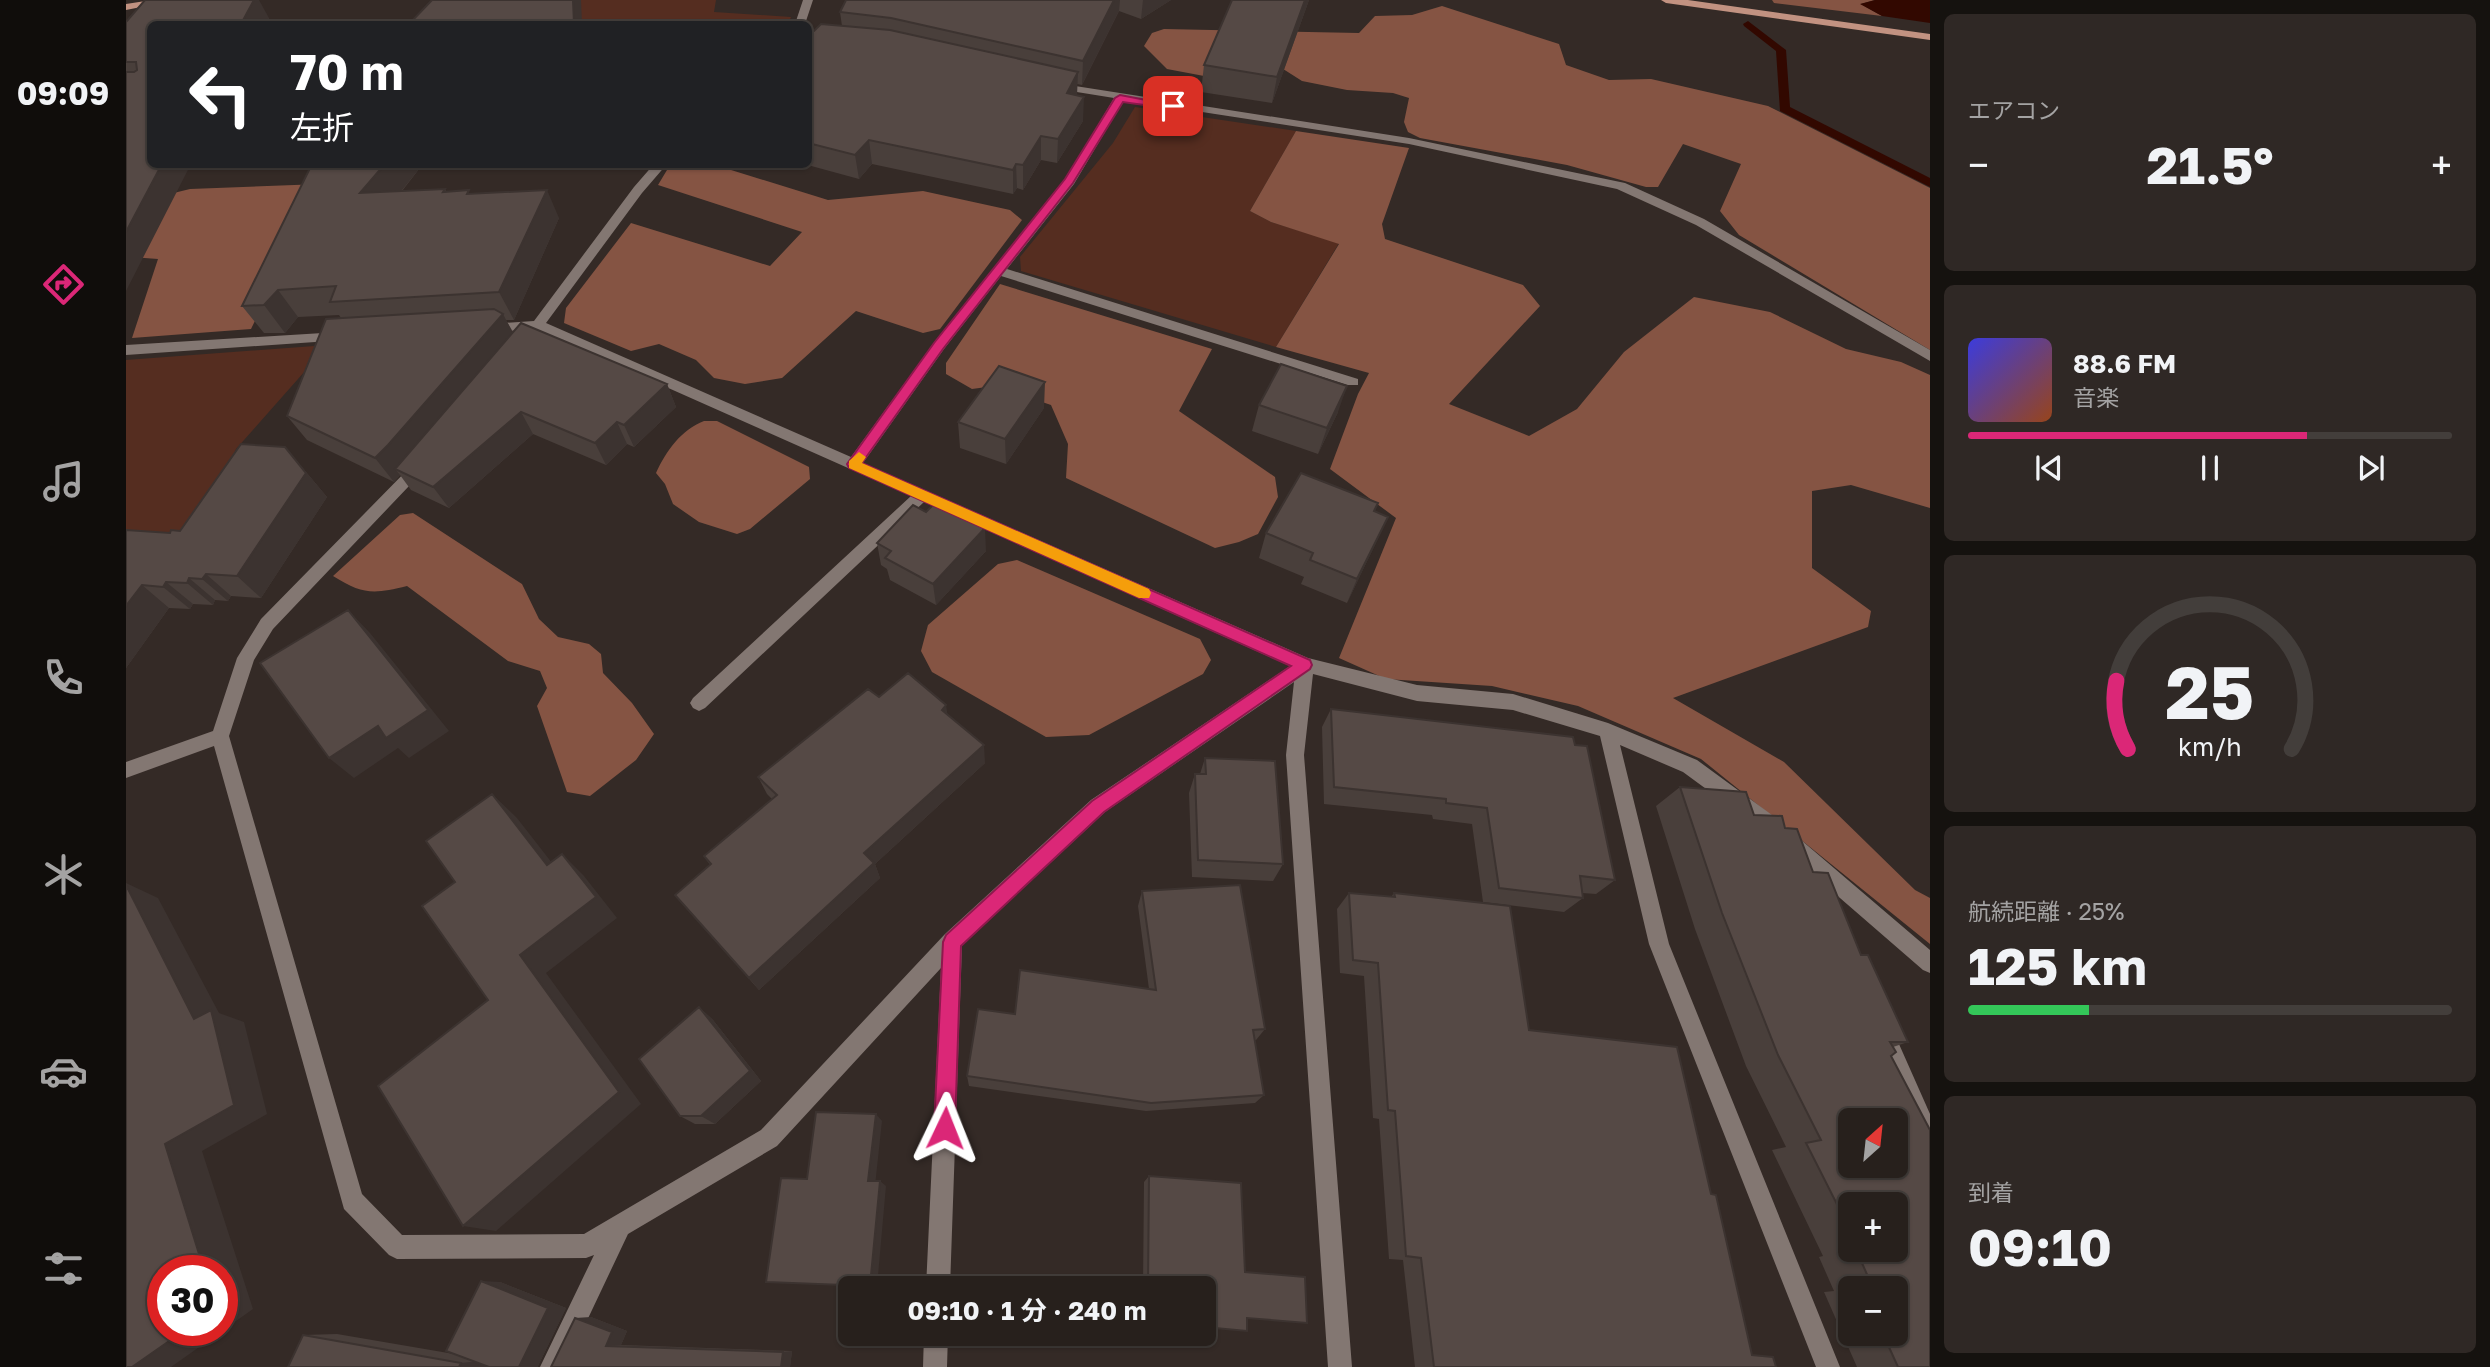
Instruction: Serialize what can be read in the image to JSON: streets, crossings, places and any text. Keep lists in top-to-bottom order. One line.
{"north":"top right","page":{"tabs":"09:09","tile":["エアコン",["航続距離 · 25%","125 km"],["到着","09:10"]],"turn":["70 m","左折"],"heat":["−","21.5°","+"],"song":["88.6 FM","音楽"],"map_buttons":["+","−"],"limit":"30","trip":"09:10 · 1 分 · 240 m","gauge":["25","km/h"]}}
